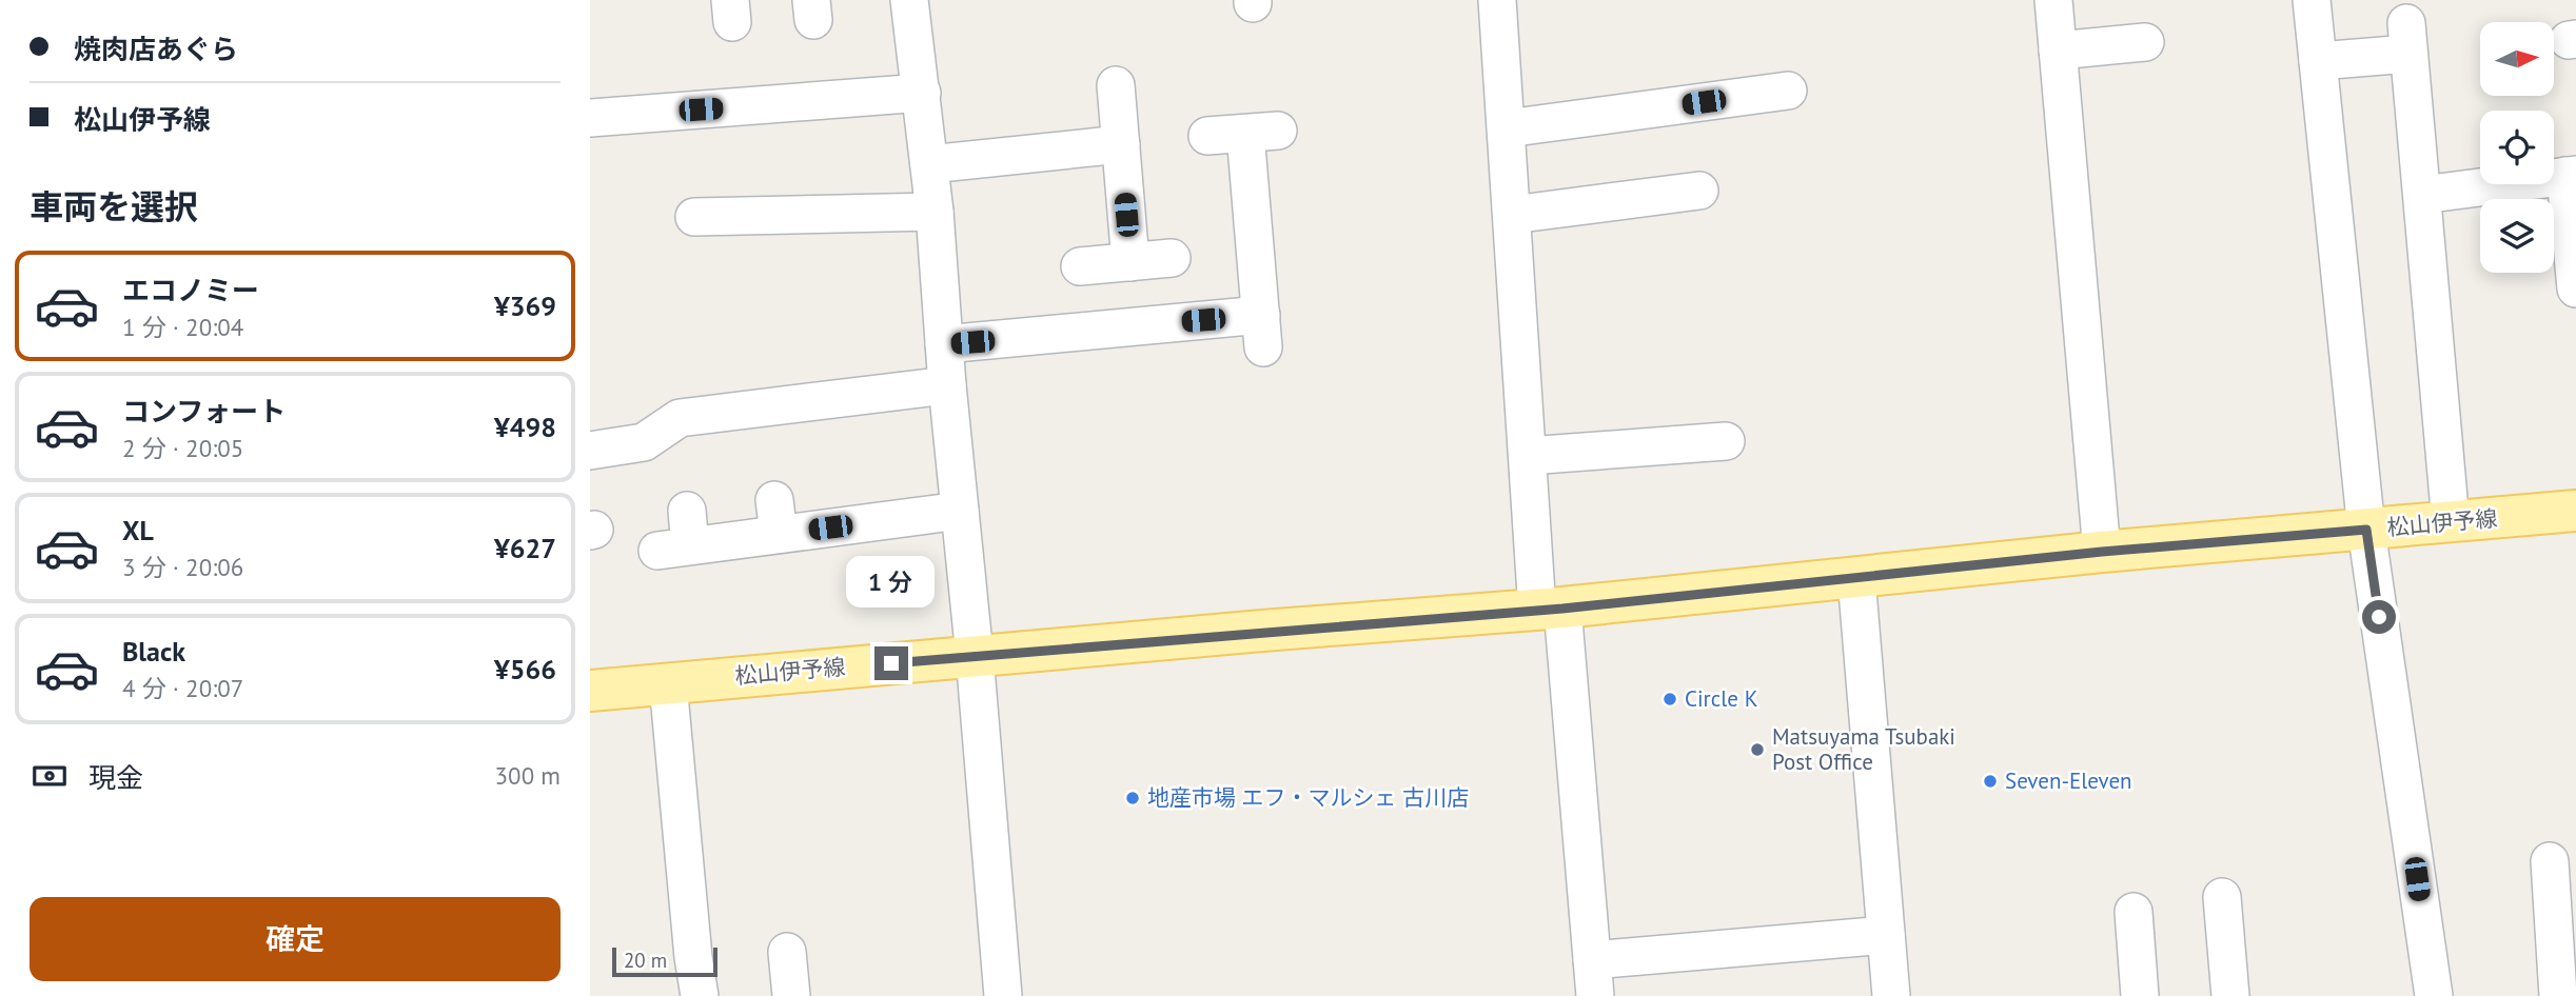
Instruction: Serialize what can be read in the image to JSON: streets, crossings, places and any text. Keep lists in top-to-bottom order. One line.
{"streets":{"main road":["松山伊予線"]},"places":["Circle K","Matsuyama Tsubaki Post Office","Seven-Eleven","地産市場 エフ・マルシェ 古川店"],"scale_bar":"20 m","north":"right","page":{"banner":["焼肉店あぐら","松山伊予線"],"heading":"車両を選択","list":[{"name":"エコノミー","note":"1 分 · 20:04","value":"¥369"},{"name":"コンフォート","note":"2 分 · 20:05","value":"¥498"},{"name":"XL","note":"3 分 · 20:06","value":"¥627"},{"name":"Black","note":"4 分 · 20:07","value":"¥566"}],"bubble":"1 分","pay":["現金","300 m"],"buttons":"確定","scale":"20 m"}}
